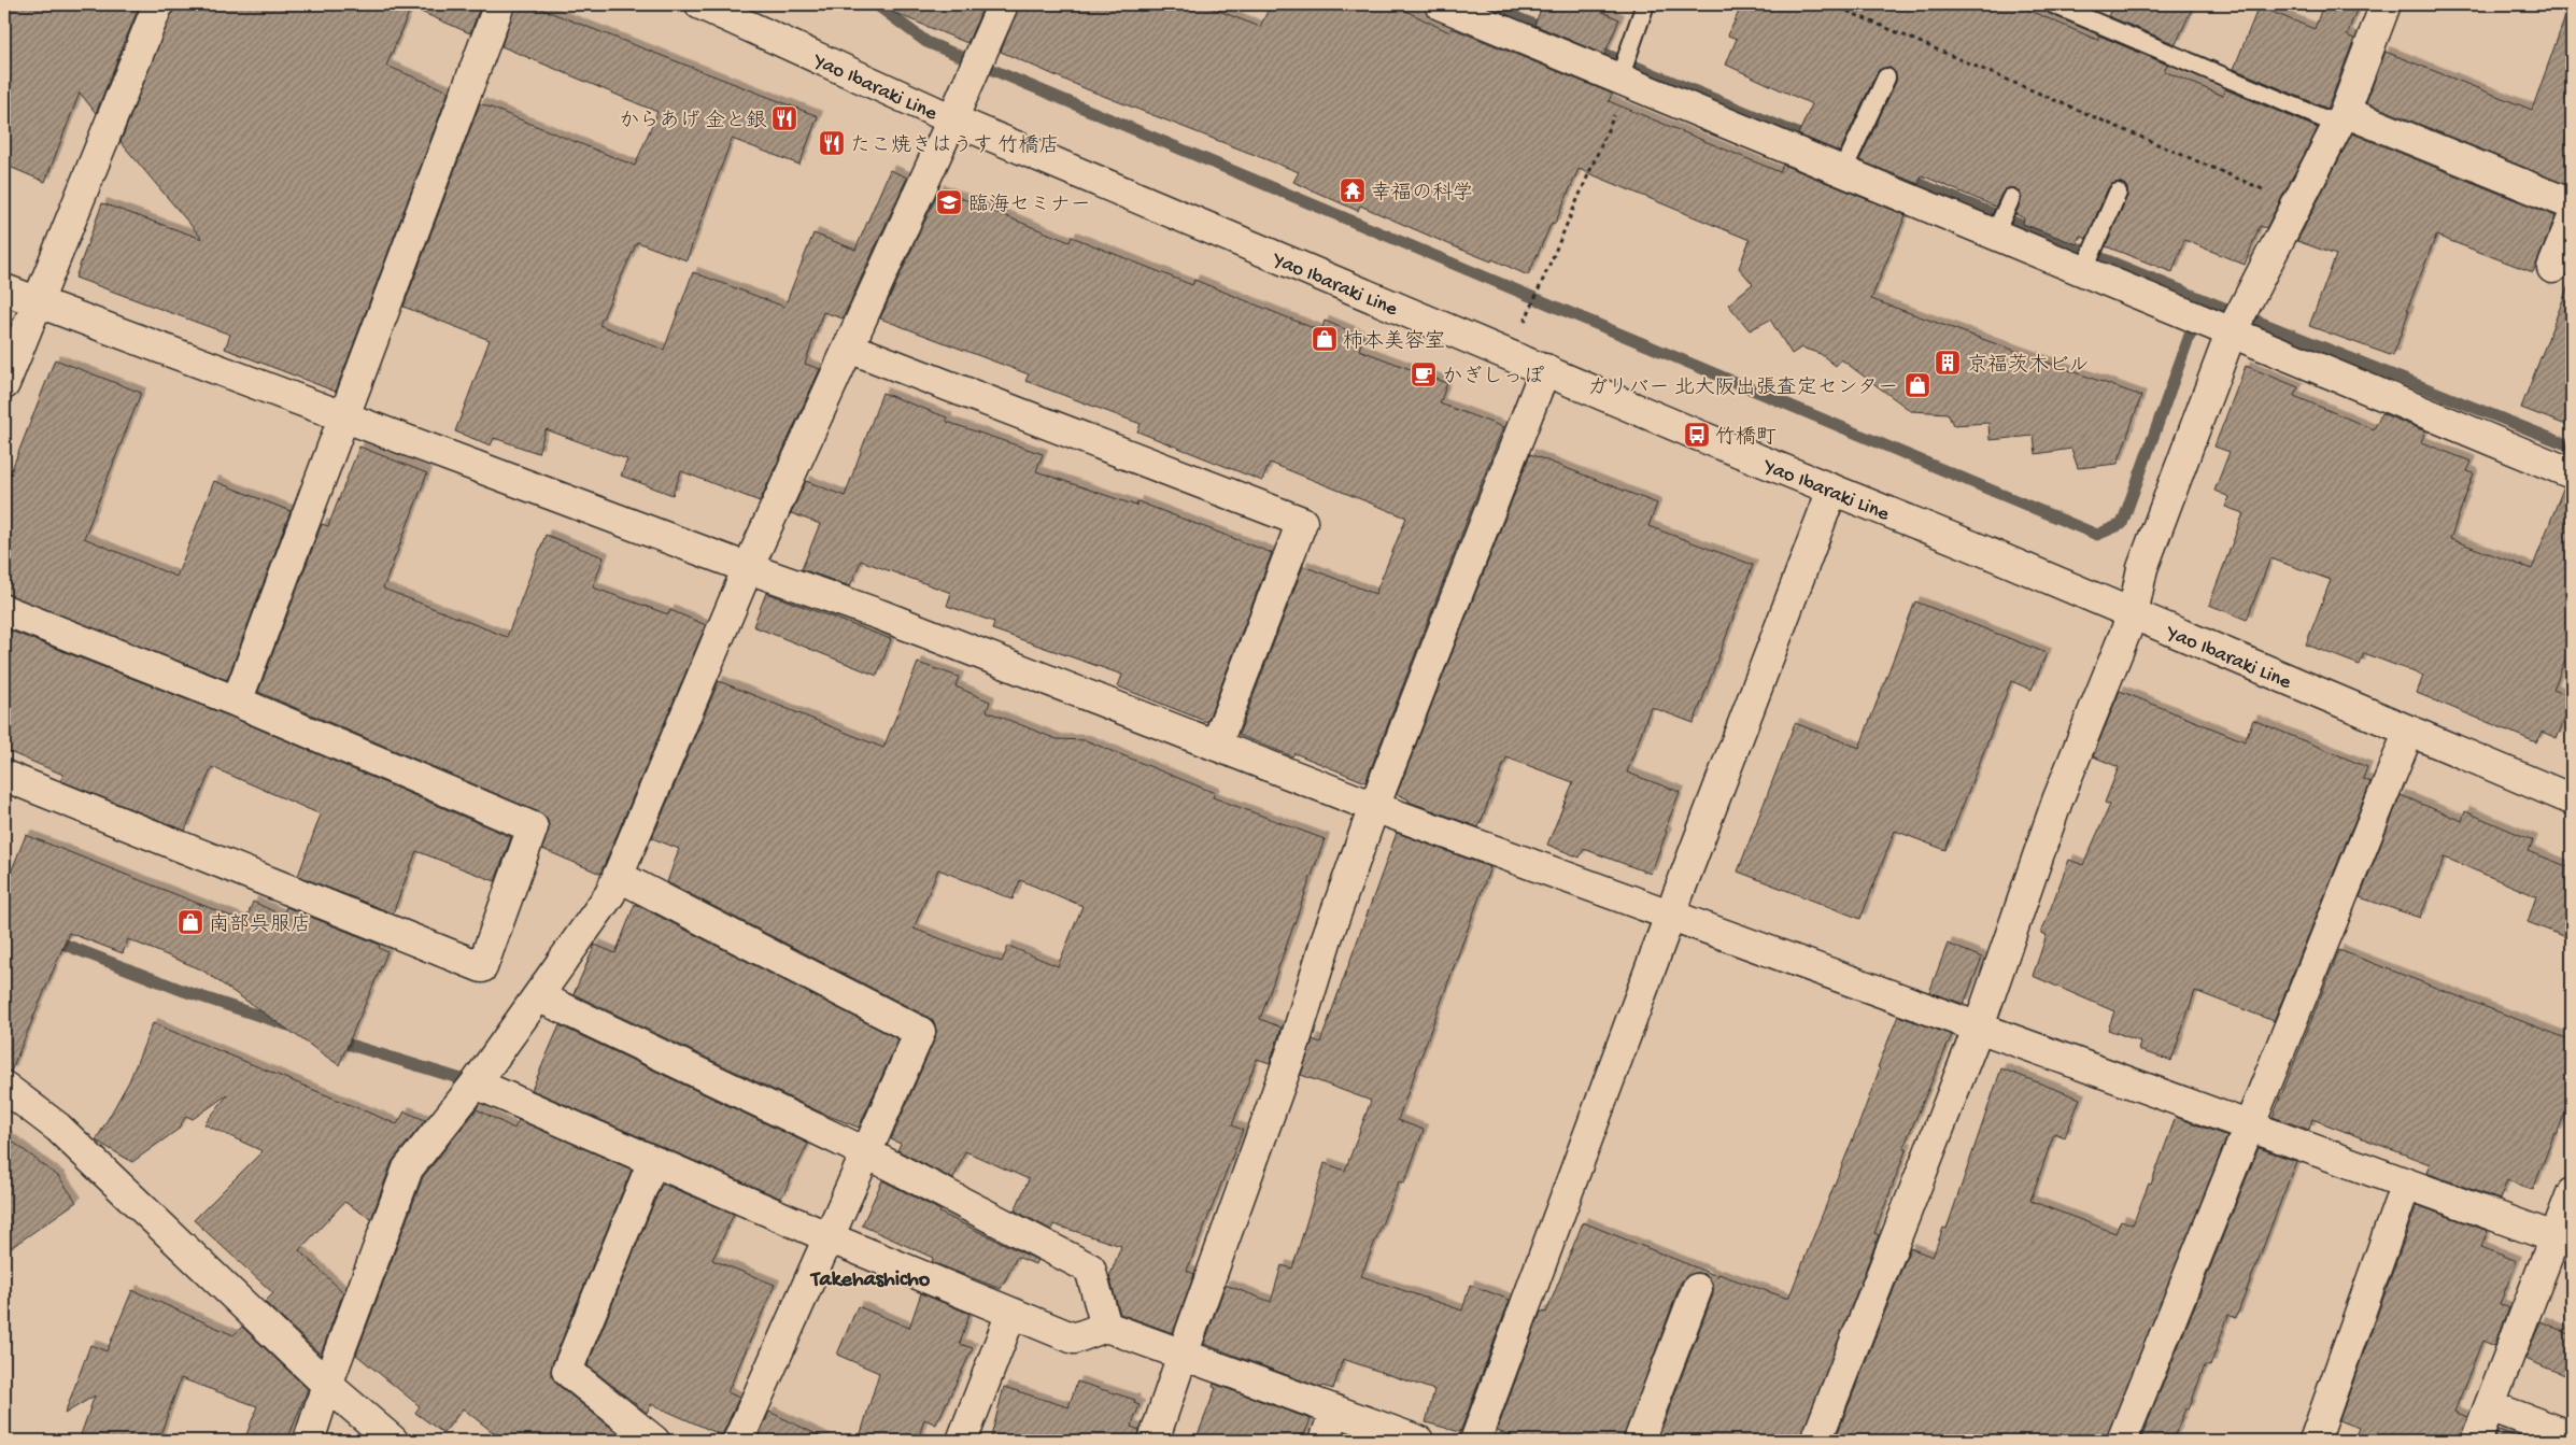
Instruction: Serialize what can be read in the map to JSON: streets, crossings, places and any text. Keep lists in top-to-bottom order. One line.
{"streets":{"street":["Yao Ibaraki Line"]},"districts":["Takehashicho"],"places":{"restaurant":["からあげ 金と銀","たこ焼きはうす 竹橋店"],"temple":["幸福の科学"],"school or university":["臨海セミナー"],"shop":["柿本美容室","ガリバー 北大阪出張査定センター","南部呉服店"],"building":["京福茨木ビル"],"cafe":["かぎしっぽ"],"bus stop":["竹橋町"]}}
